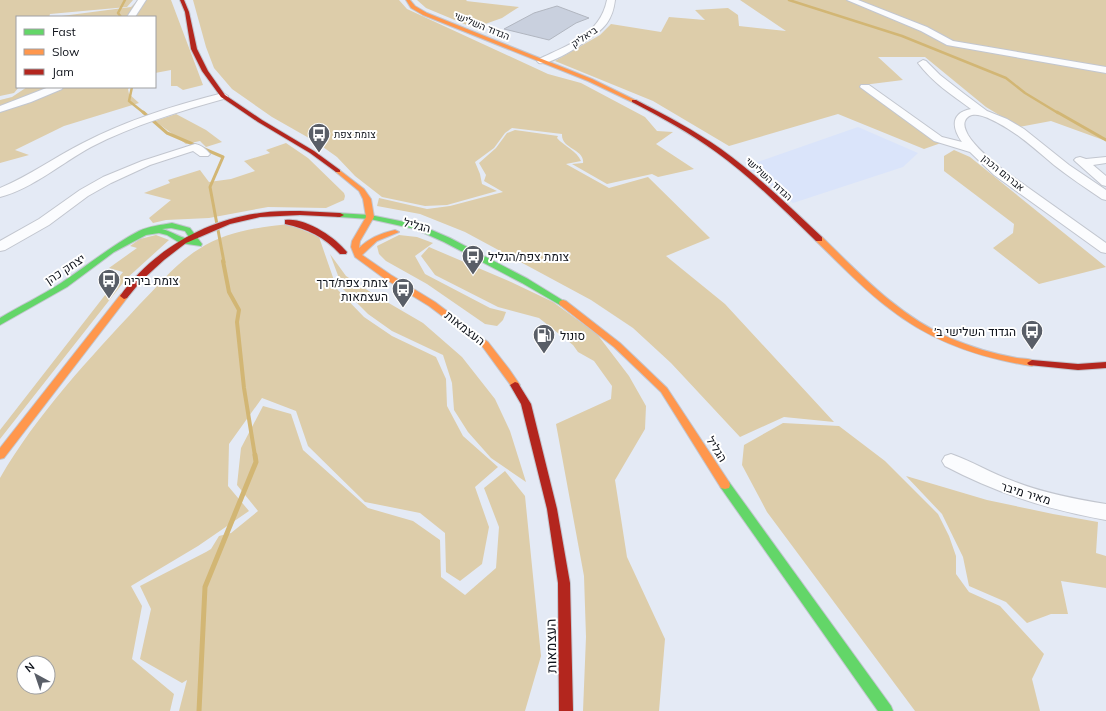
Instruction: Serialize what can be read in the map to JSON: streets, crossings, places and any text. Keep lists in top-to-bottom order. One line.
{"streets":{"main road":["הגדוד השלישי","הגליל","יצחק כהן","העצמאות"],"street":["ביאליק","אברהם הכהן","מאיר מיבר"]},"crossings":[["הגדוד השלישי","ביאליק"]],"places":{"bus stop":["צומת צפת","צומת צפת/הגליל","צומת ביריה","צומת צפת/דרך העצמאות","הגדוד השלישי ב׳"],"fuel station":["סונול"]},"legend":["Fast","Slow","Jam"],"north":"top left"}
